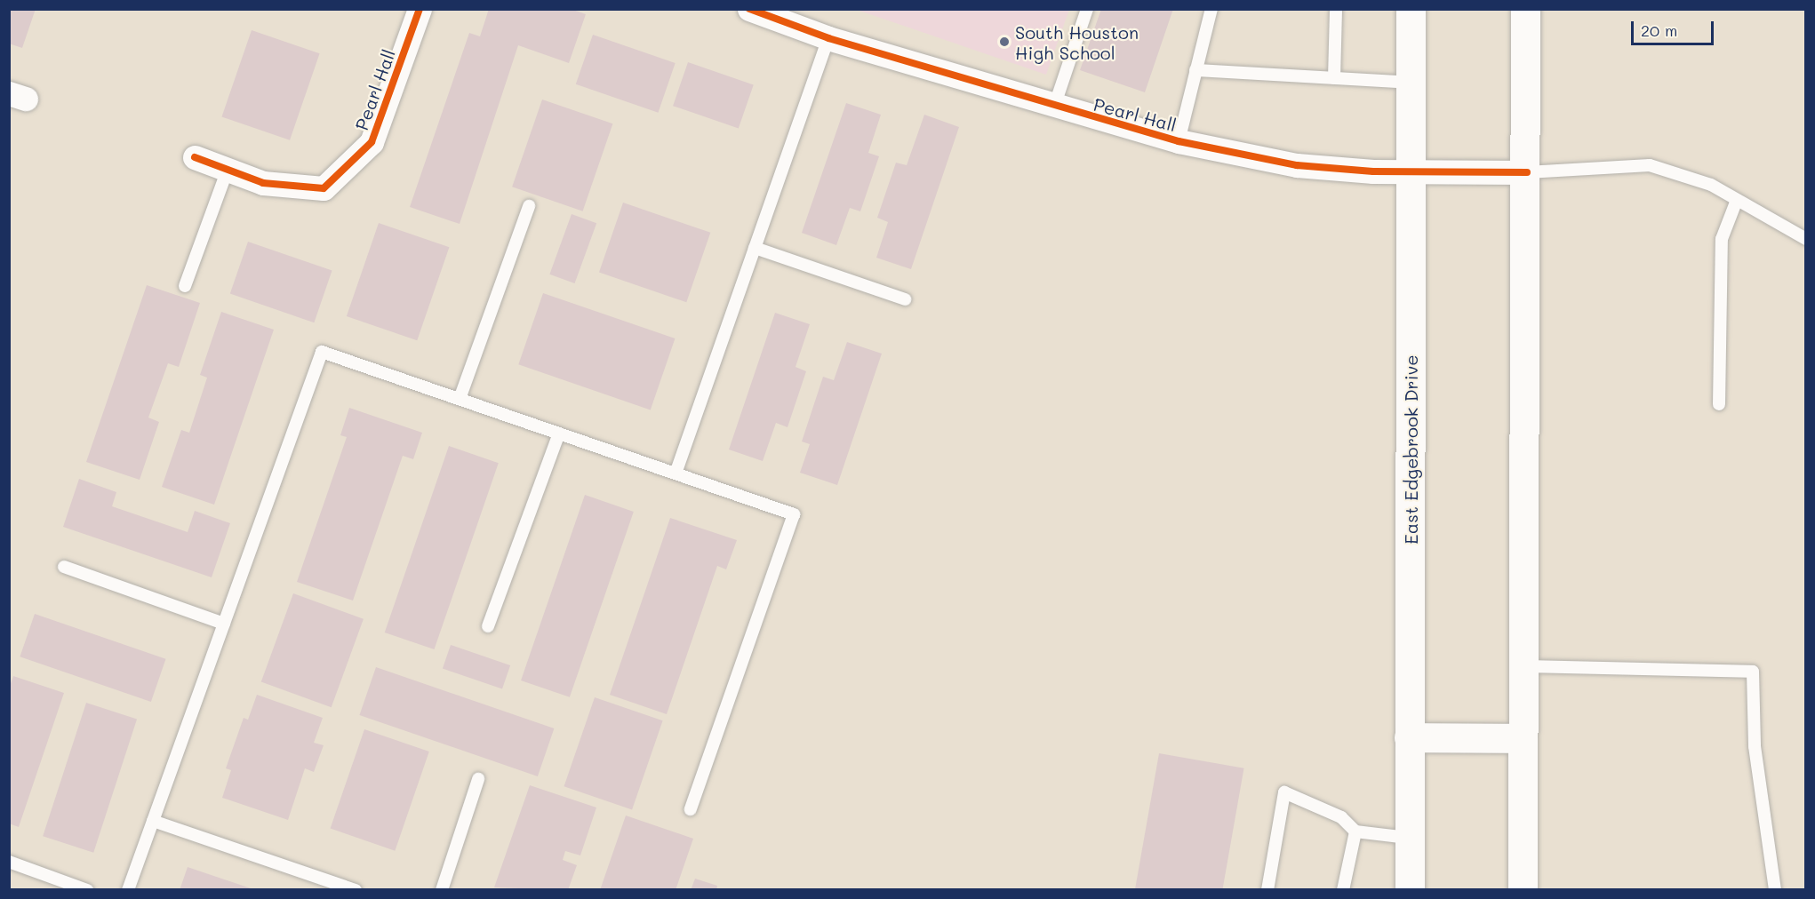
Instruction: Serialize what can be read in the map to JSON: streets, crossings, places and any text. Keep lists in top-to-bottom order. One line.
{"streets":{"main road":["East Edgebrook Drive"],"street":["Pearl Hall"]},"crossings":[["Pearl Hall","East Edgebrook Drive"]],"places":["South Houston High School"],"scale_bar":"20 m"}
